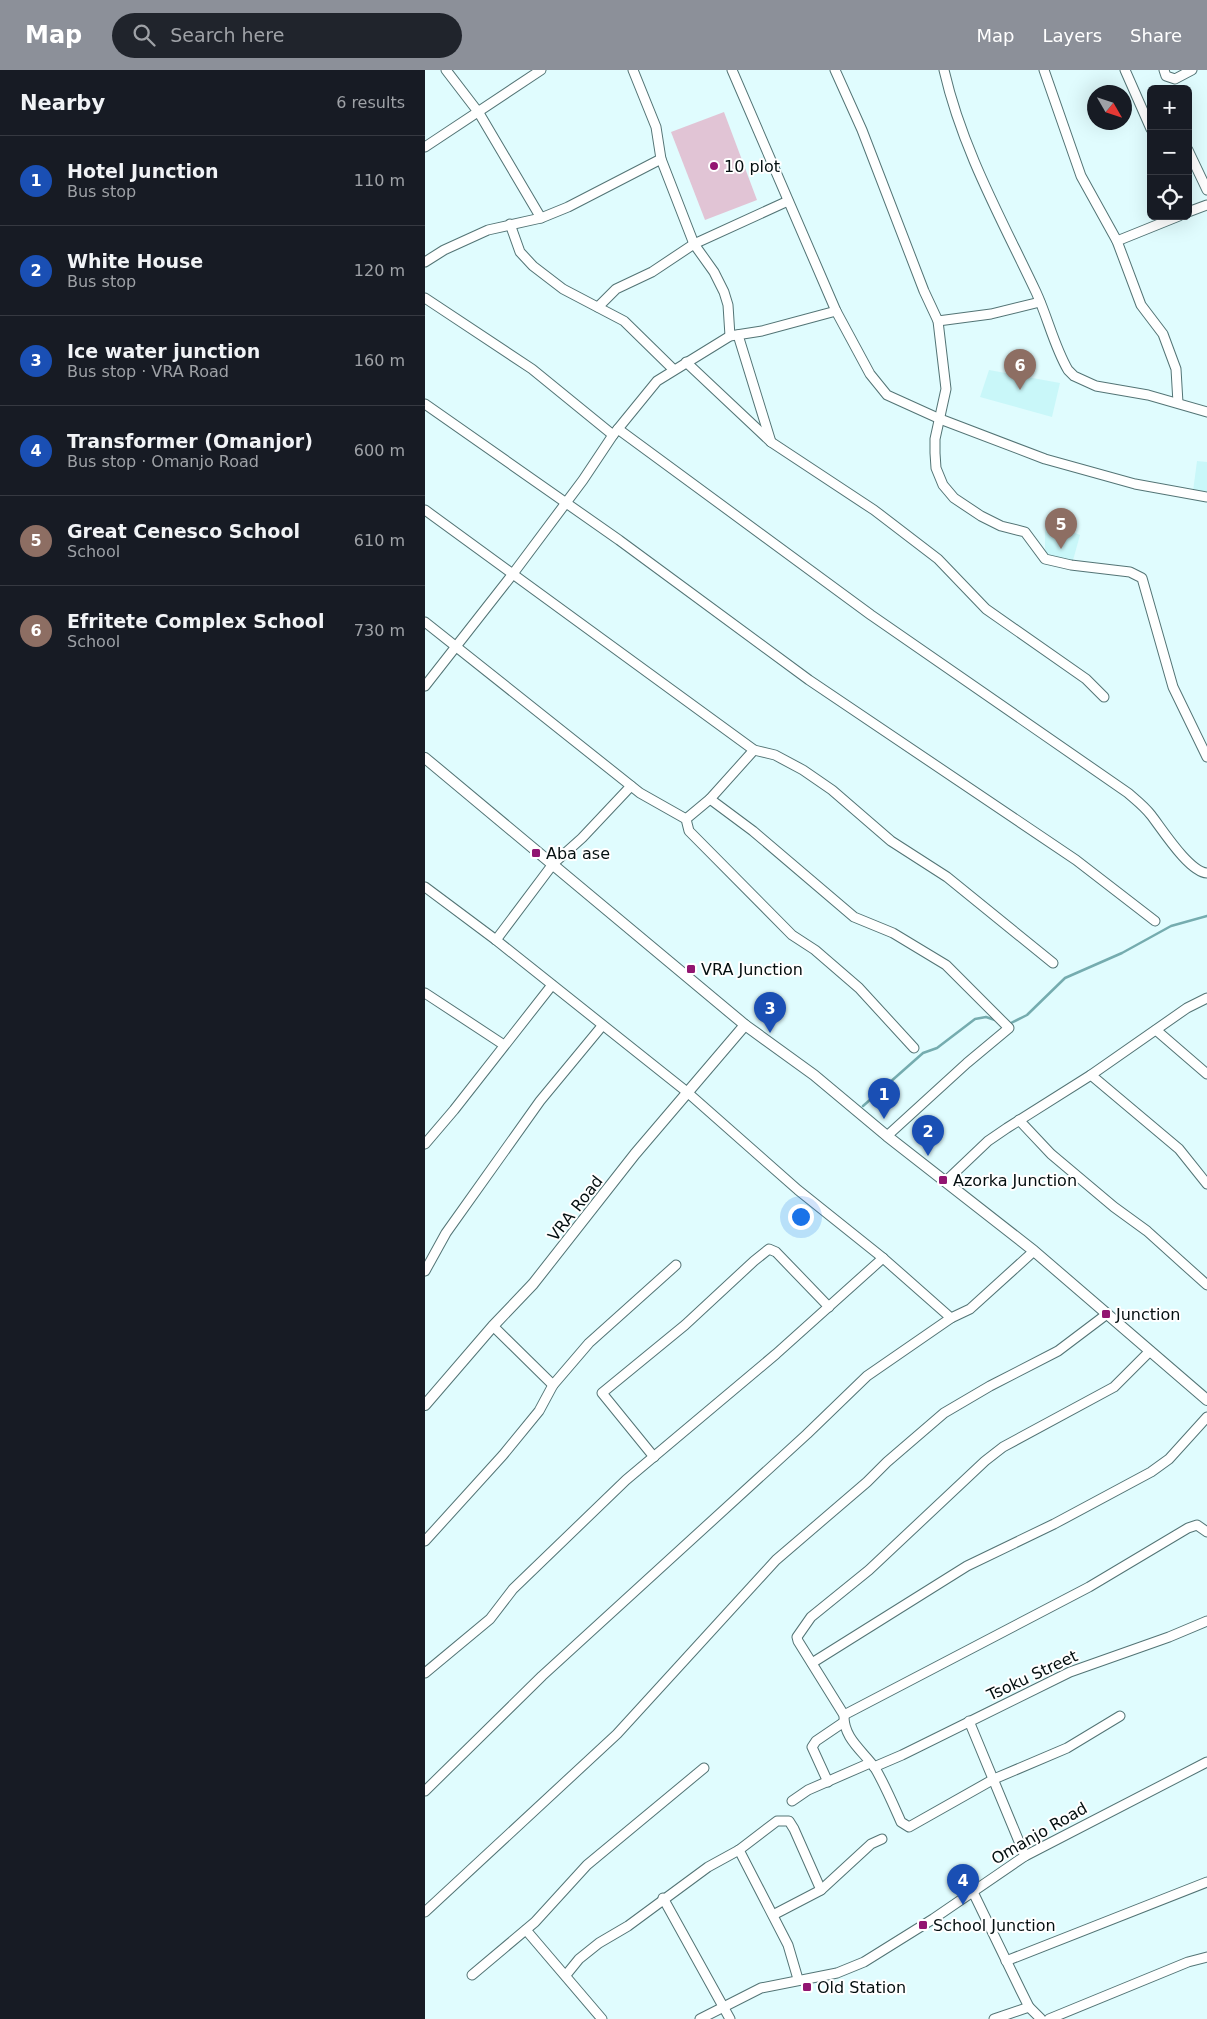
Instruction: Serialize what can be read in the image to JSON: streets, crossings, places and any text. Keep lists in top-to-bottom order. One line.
{"streets":{"street":["VRA Road","Tsoku Street","Omanjo Road"]},"places":{"other":["10 plot"],"transit":["Aba ase","VRA Junction","Azorka Junction","Junction","School Junction","Old Station"]},"north":"bottom right","page":{"header":"Map","search":"Search here","nav":["Map","Layers","Share"],"heading":["Nearby","6 results"],"map_buttons":["+","−"],"list":[{"mark":"1","name":"Hotel Junction","note":"Bus stop","value":"110 m"},{"mark":"2","name":"White House","note":"Bus stop","value":"120 m"},{"mark":"3","name":"Ice water junction","note":"Bus stop · VRA Road","value":"160 m"},{"mark":"4","name":"Transformer (Omanjor)","note":"Bus stop · Omanjo Road","value":"600 m"},{"mark":"5","name":"Great Cenesco School","note":"School","value":"610 m"},{"mark":"6","name":"Efritete Complex School","note":"School","value":"730 m"}],"pins":["6","5","3","1","2","4"]}}
